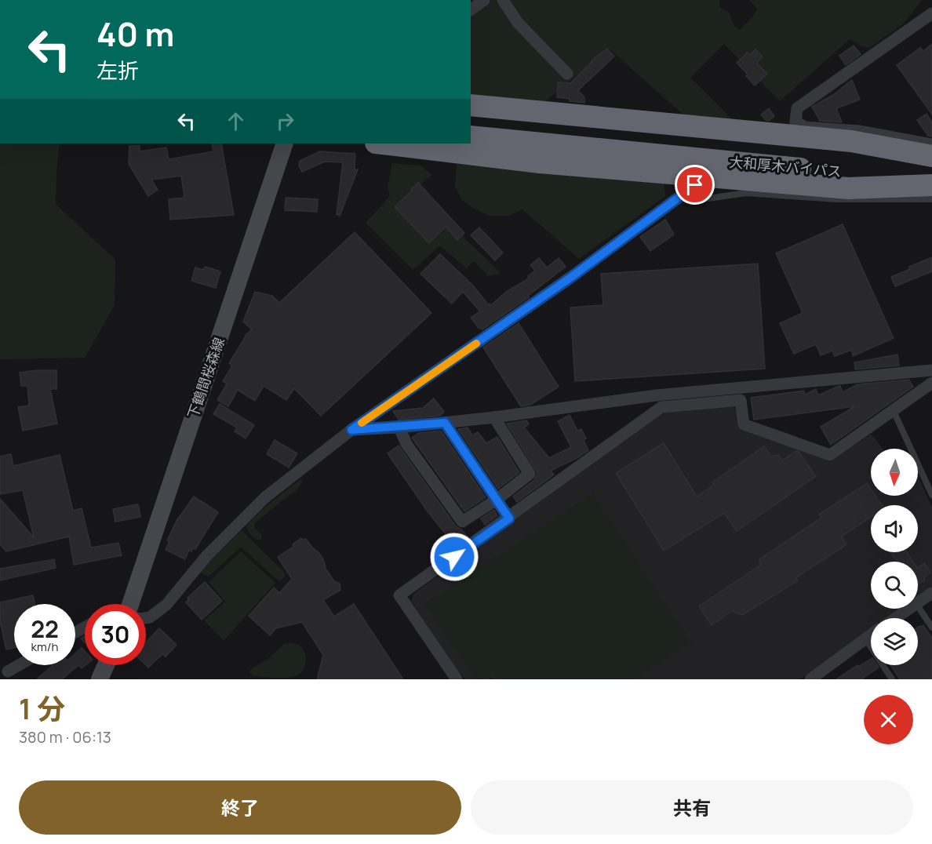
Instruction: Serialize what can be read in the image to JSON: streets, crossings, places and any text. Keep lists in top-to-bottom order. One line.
{"streets":{"highway":["大和厚木バイパス"],"street":["下鶴間桜森線"]},"north":"bottom","page":{"turn":["40 m","左折"],"speed":"22 km/h","limit":"30","heading":["1 分","380 m · 06:13"],"buttons":["終了","共有"]}}
